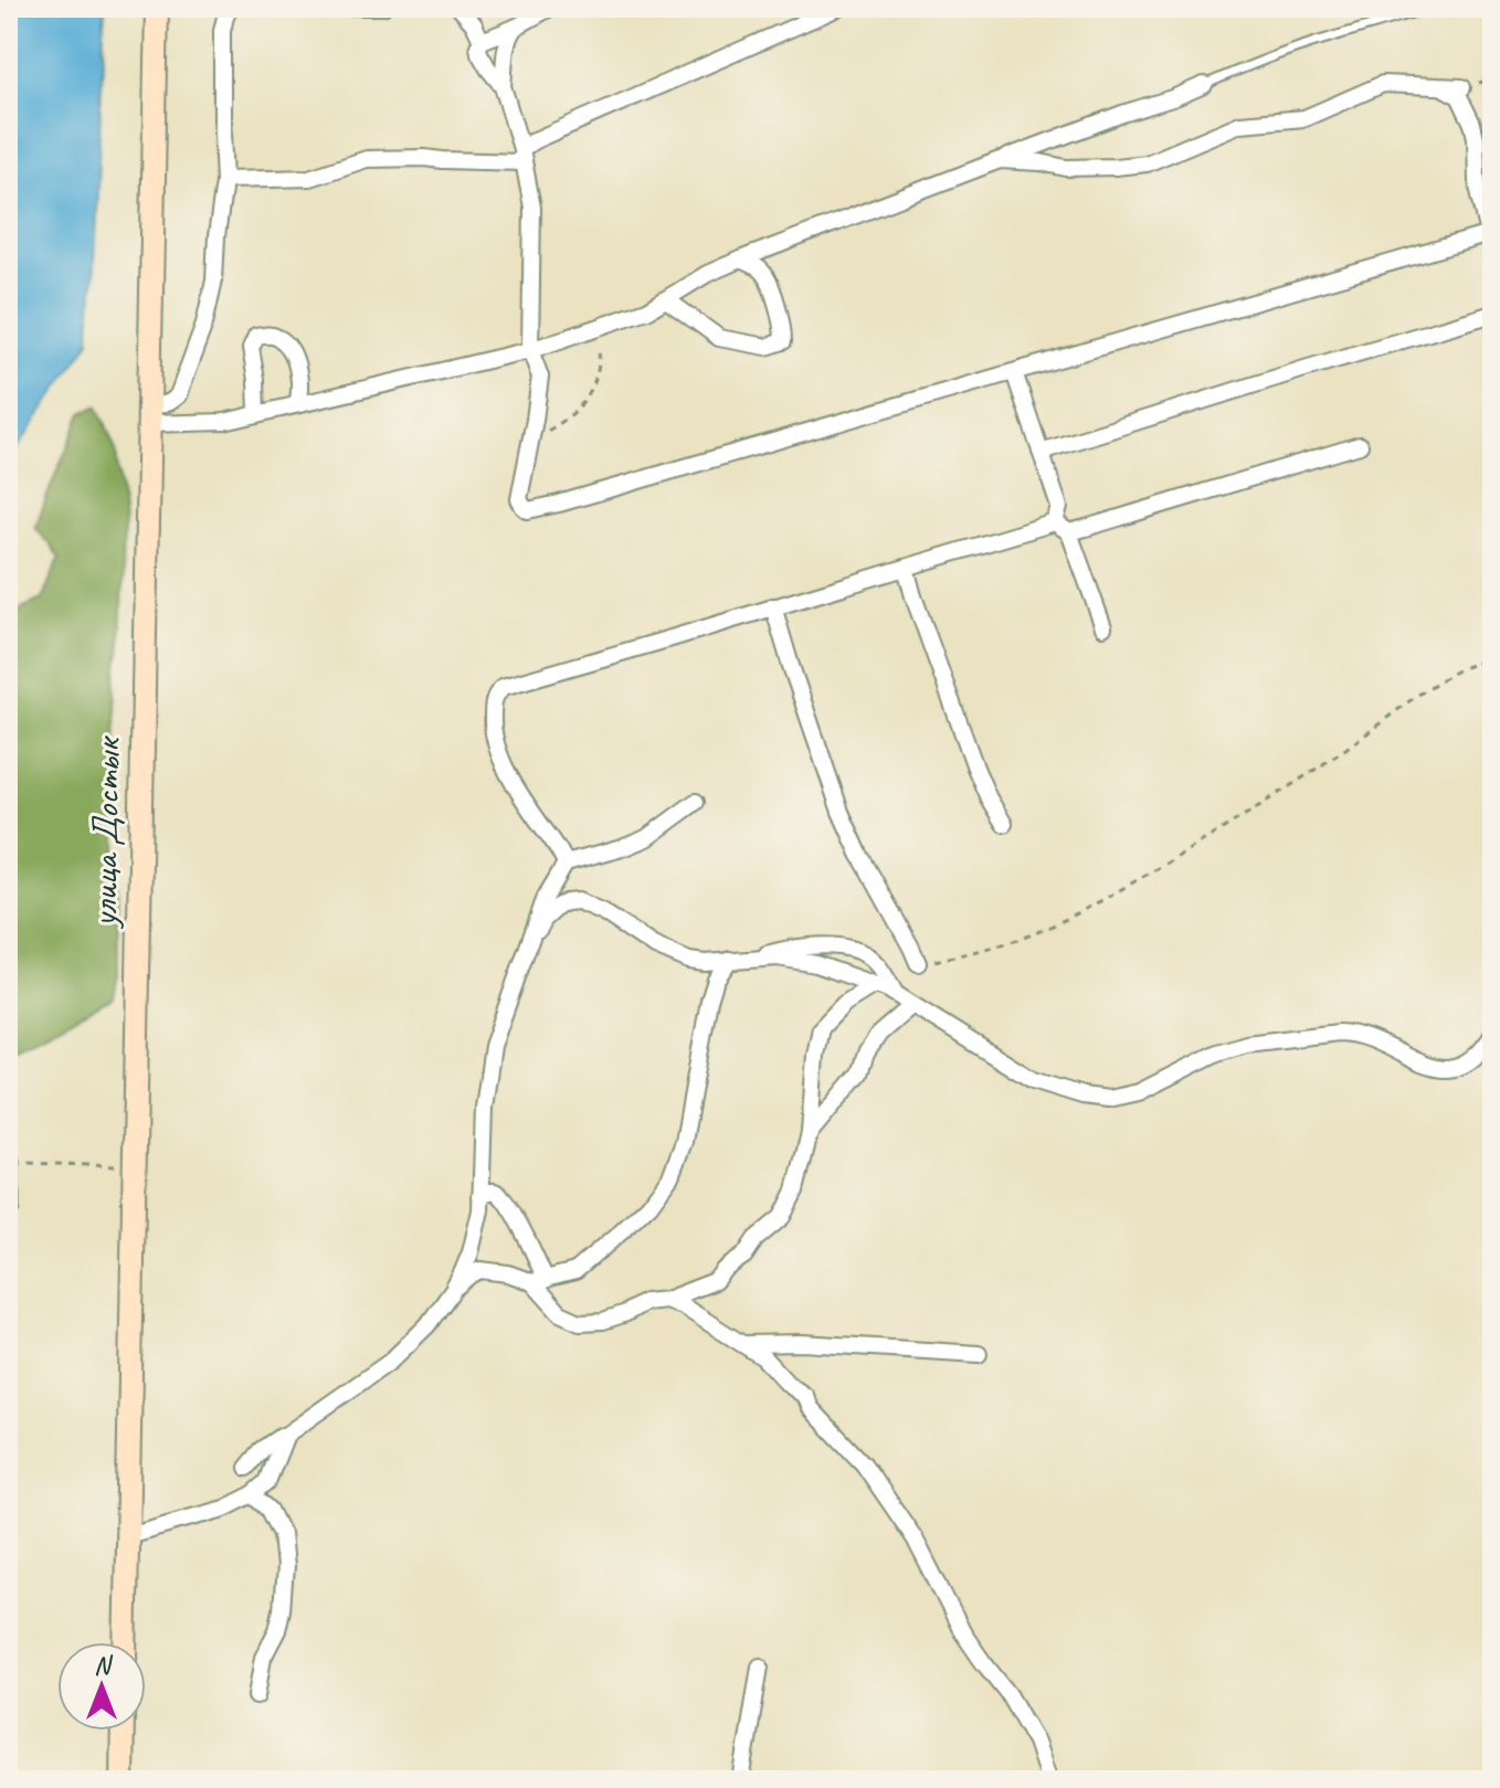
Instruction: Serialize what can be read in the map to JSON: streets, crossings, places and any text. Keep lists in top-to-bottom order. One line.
{"streets":{"main road":["улица Достык"]},"north":"top"}
